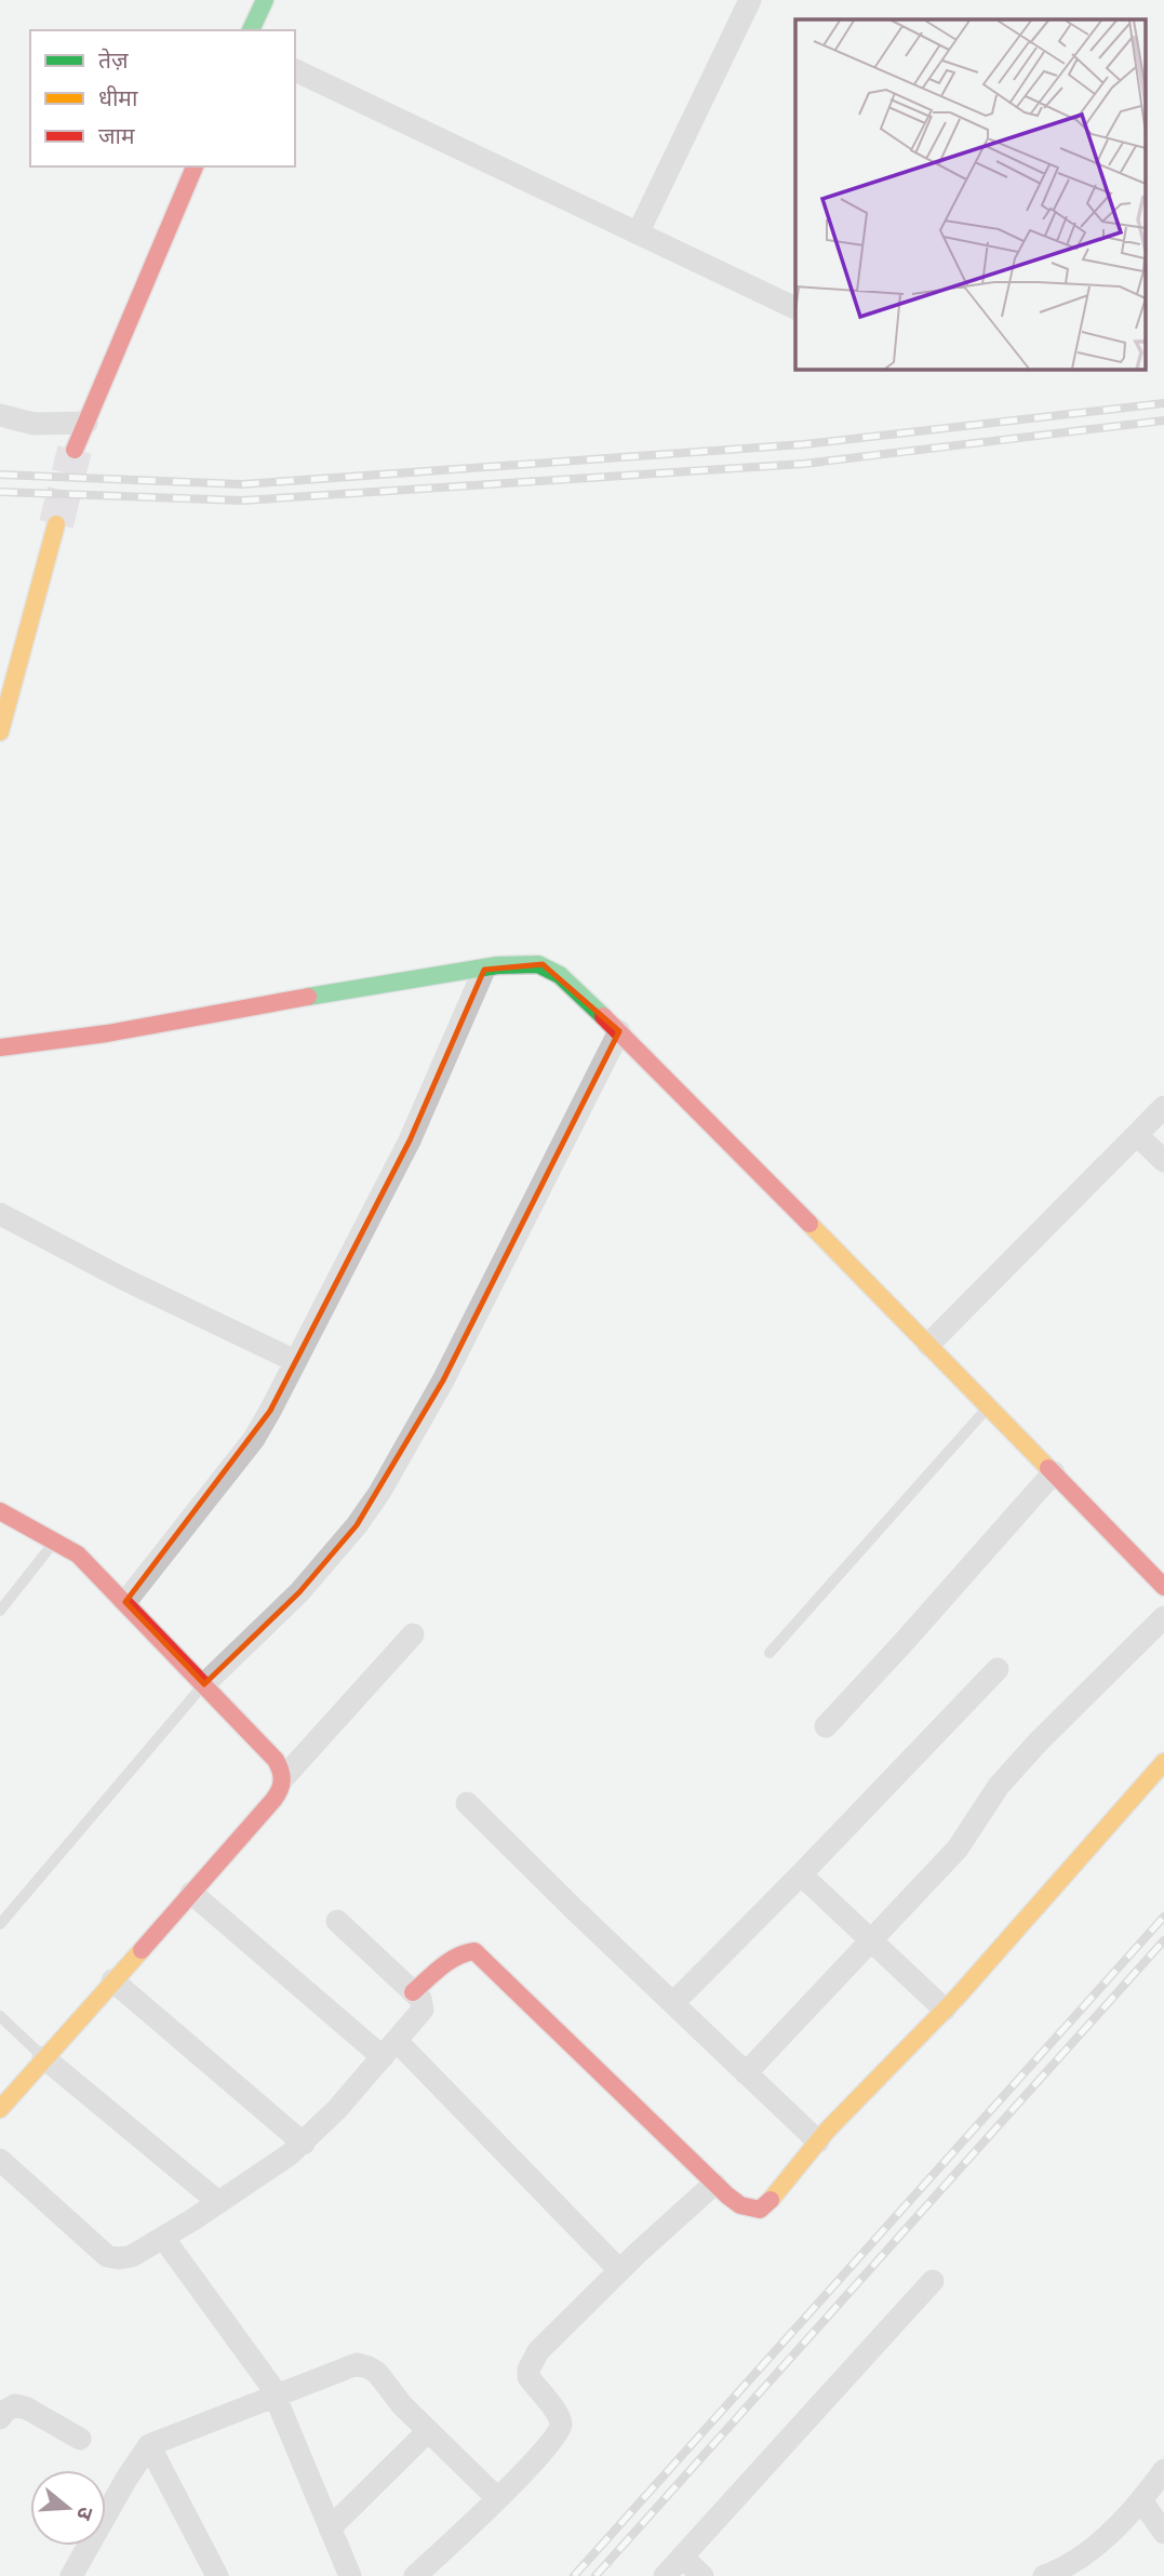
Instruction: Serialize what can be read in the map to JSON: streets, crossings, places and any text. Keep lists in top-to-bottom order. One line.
{"legend":["तेज़","धीमा","जाम"],"north":"right"}
